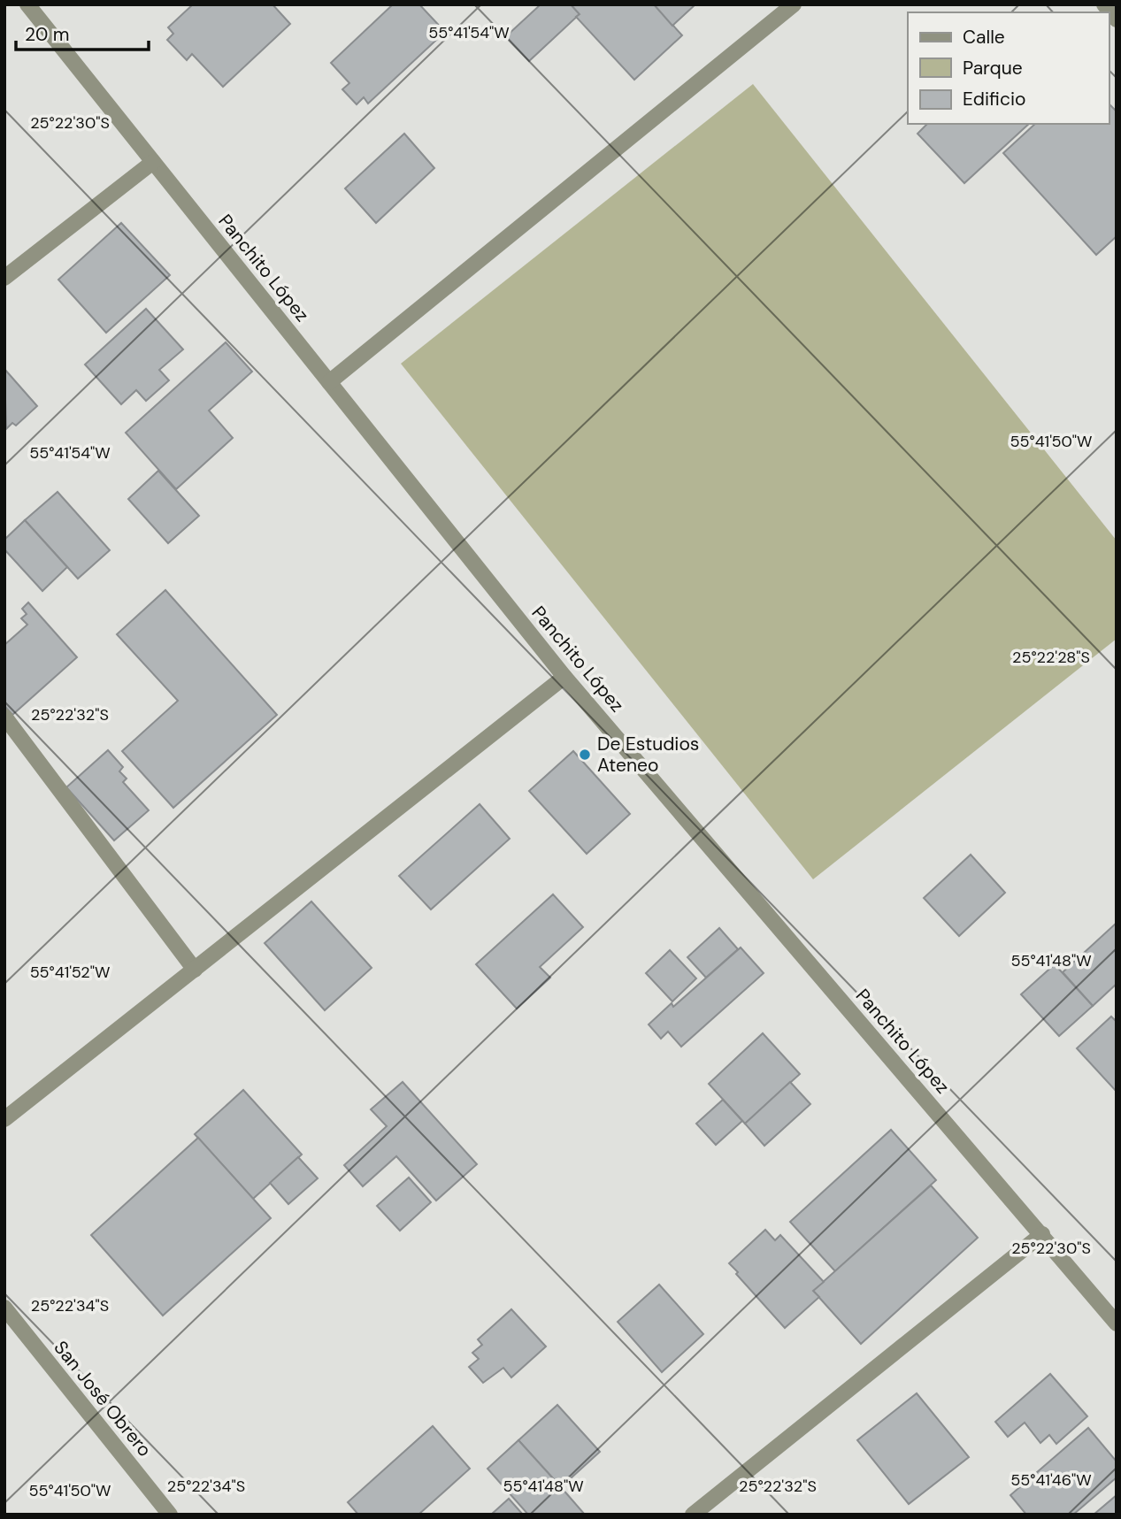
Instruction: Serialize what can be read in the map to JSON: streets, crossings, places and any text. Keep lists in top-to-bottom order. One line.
{"streets":{"street":["Panchito López","San José Obrero"]},"places":["De Estudios Ateneo"],"legend":["Calle","Parque","Edificio"],"scale_bar":"20 m","coordinates":["55°41'54\"W","25°22'30\"S","55°41'50\"W","25°22'28\"S","25°22'32\"S","55°41'48\"W","55°41'52\"W","25°22'34\"S","55°41'46\"W"]}
